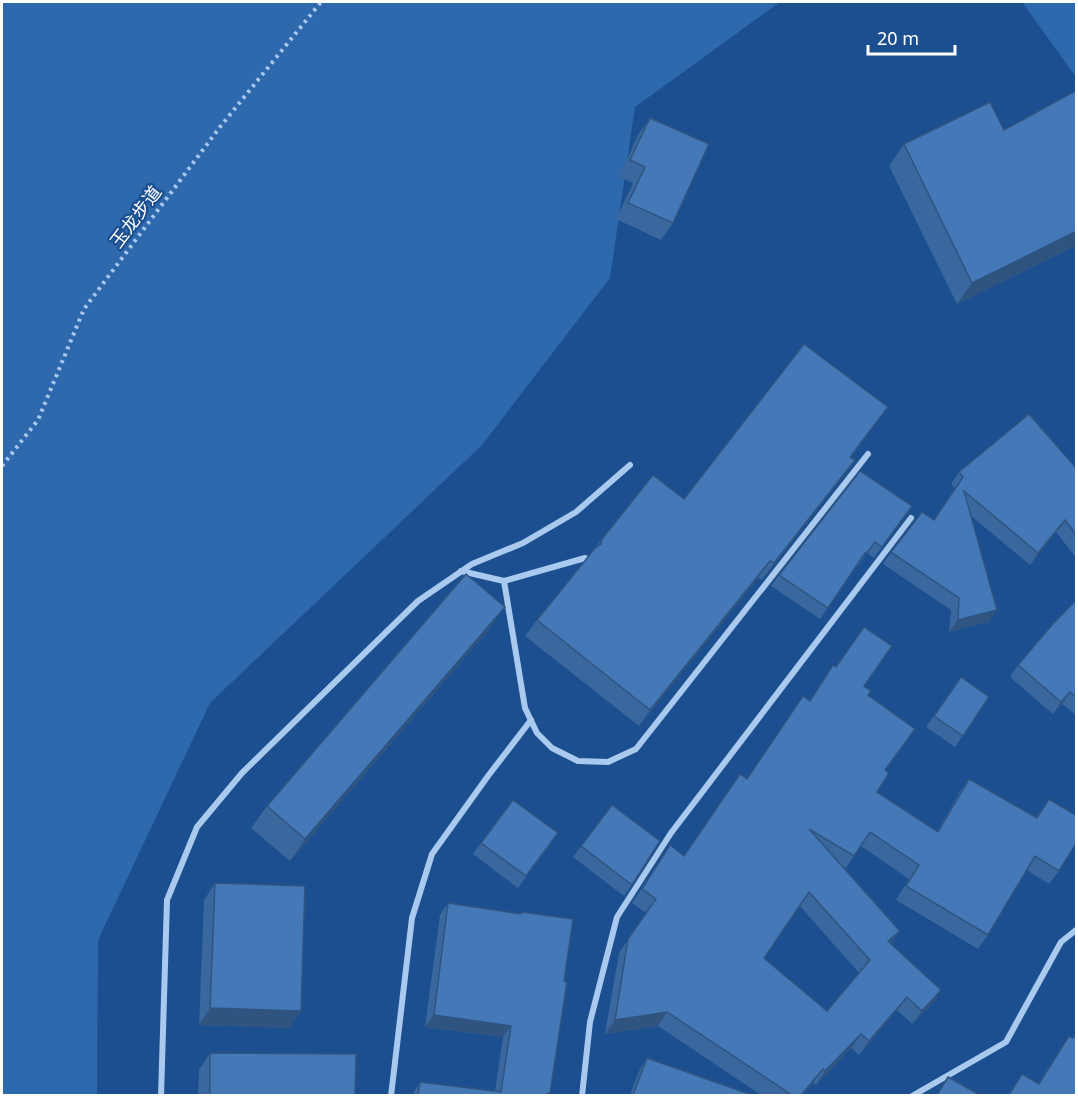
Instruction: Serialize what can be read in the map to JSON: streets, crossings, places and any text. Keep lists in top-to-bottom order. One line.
{"streets":{"path":["玉龙步道"]},"scale_bar":"20 m"}
